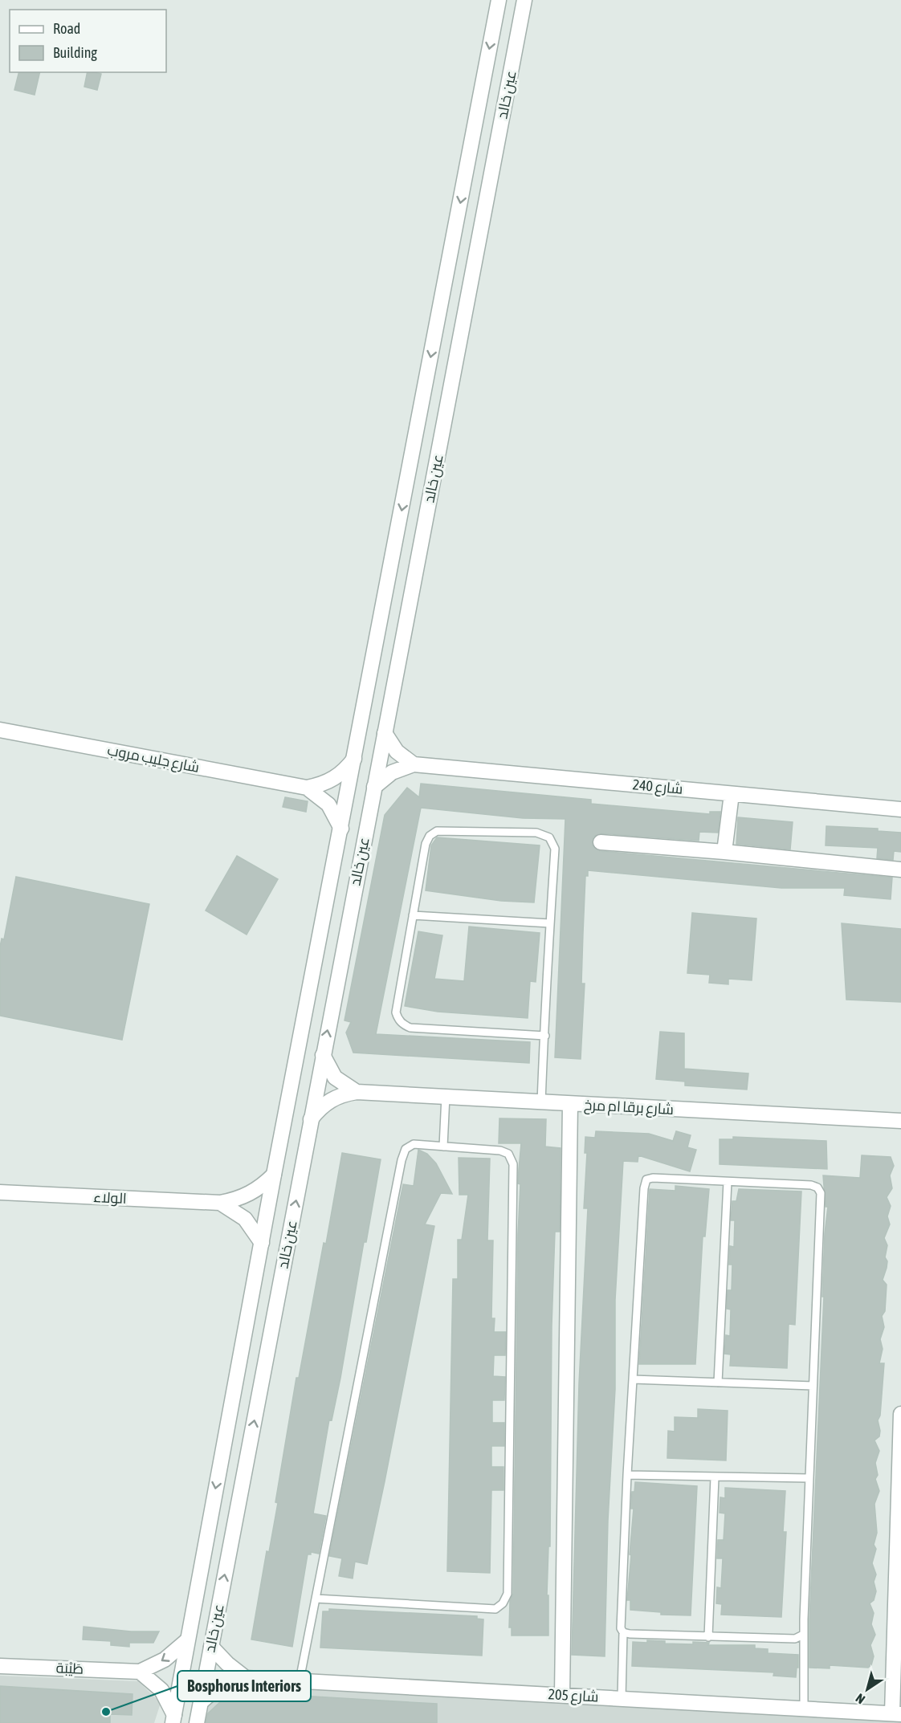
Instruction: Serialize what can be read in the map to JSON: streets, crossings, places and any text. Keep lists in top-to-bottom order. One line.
{"streets":{"street":["عين خالد","شارع جليب مروب","شارع 240","شارع برقا ام مرخ","الولاء","طَيْبَة","شارع 205"]},"crossings":[["عين خالد","شارع جليب مروب"],["عين خالد","شارع 240"],["عين خالد","شارع برقا ام مرخ"],["عين خالد","الولاء"],["عين خالد","طَيْبَة"],["عين خالد","شارع 205"]],"places":["Bosphorus Interiors"],"legend":["Road","Building"],"north":"bottom left"}
